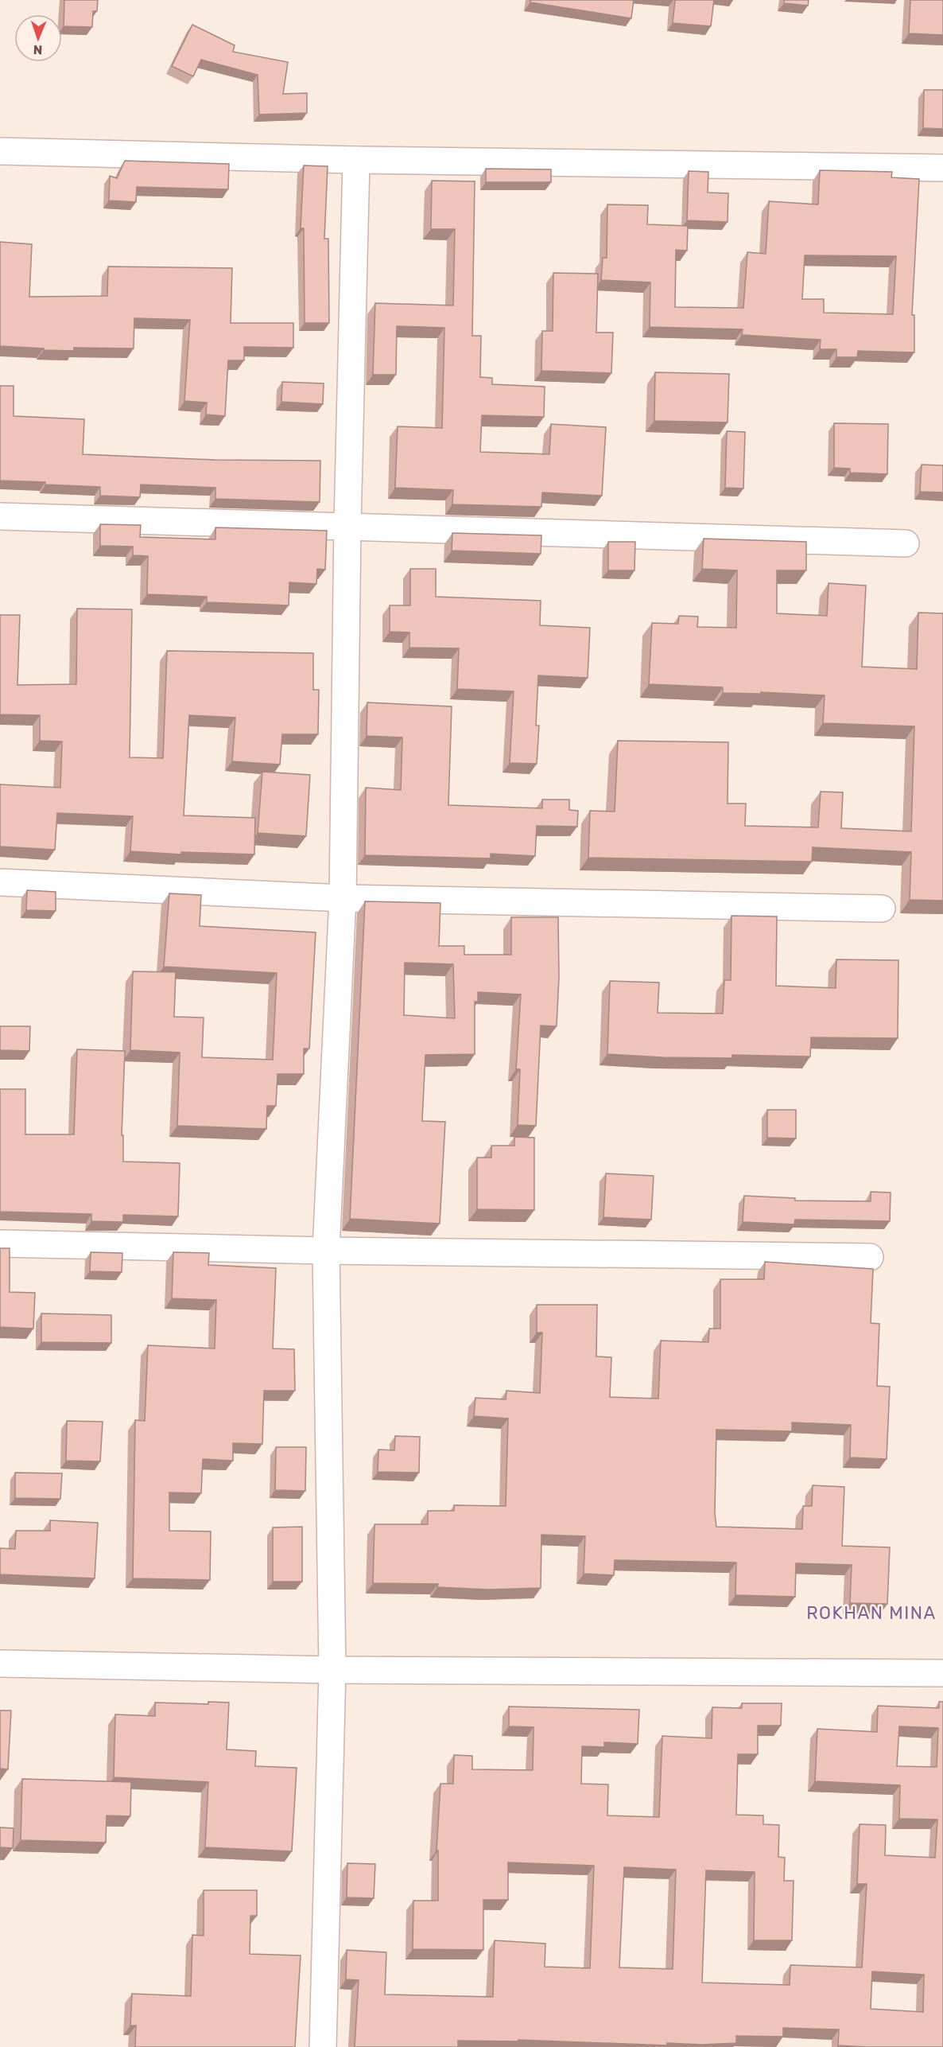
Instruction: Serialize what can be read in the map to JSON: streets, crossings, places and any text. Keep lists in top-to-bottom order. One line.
{"districts":["ROKHAN MINA"],"north":"bottom"}
